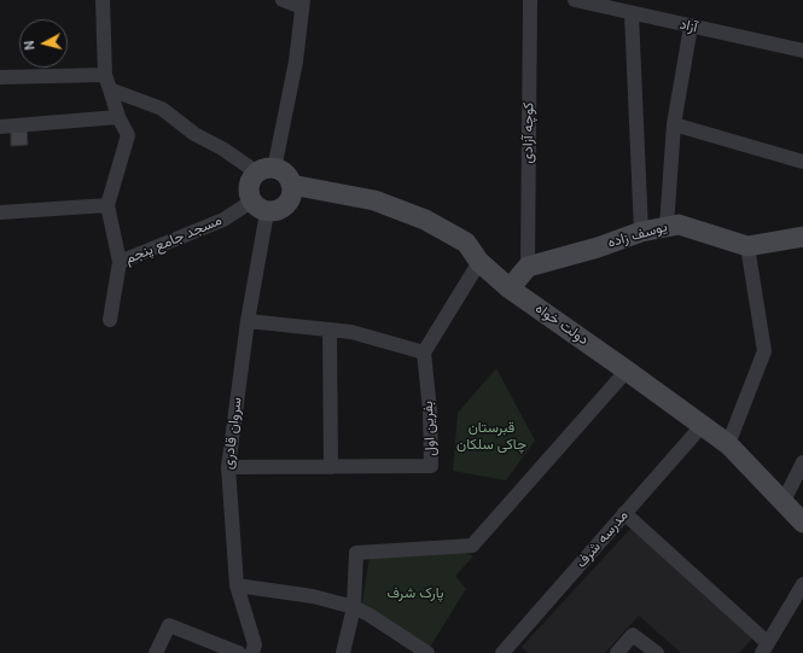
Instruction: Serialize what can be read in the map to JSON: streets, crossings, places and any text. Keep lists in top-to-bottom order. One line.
{"streets":{"street":["آزاد","کوچه آزادی","یوسف زاده","مسجد جامع پنجم","دولت خواه","بفرین اول","سروان قادری","مدرسه شرف"]},"crossings":[["کوچه آزادی","یوسف زاده"],["مسجد جامع پنجم","دولت خواه"],["مسجد جامع پنجم","سروان قادری"],["دولت خواه","سروان قادری"],["دولت خواه","مدرسه شرف"],["بفرین اول","سروان قادری"]],"parks":["قبرستان چاکی سلکان","پارک شرف"],"north":"left"}
